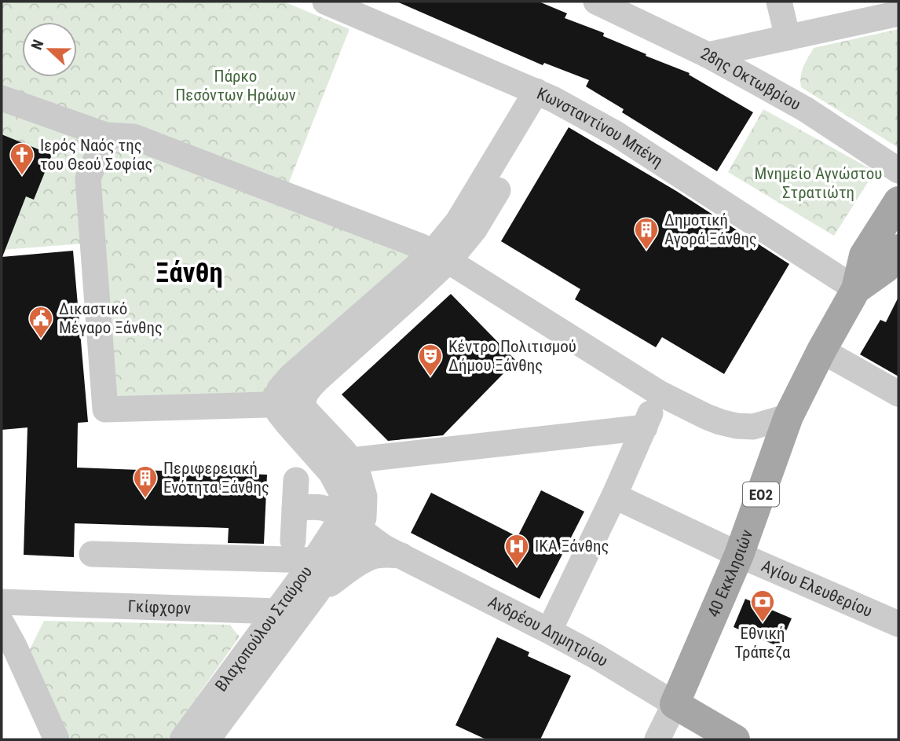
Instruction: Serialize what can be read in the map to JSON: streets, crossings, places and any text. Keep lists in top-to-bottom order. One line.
{"streets":{"main road":["ΕΟ2","40 Εκκλησιών","Ανδρέου Δημητρίου"],"street":["28ης Οκτωβρίου","Κωνσταντίνου Μπένη","Αγίου Ελευθερίου","Γκίφχορν","Βλαχοπούλου Σταύρου"]},"crossings":[["Κωνσταντίνου Μπένη","40 Εκκλησιών"],["40 Εκκλησιών","Αγίου Ελευθερίου"],["40 Εκκλησιών","Ανδρέου Δημητρίου"],["Γκίφχορν","Βλαχοπούλου Σταύρου"],["Βλαχοπούλου Σταύρου","Ανδρέου Δημητρίου"]],"districts":["Ξάνθη"],"parks":["Πάρκο Πεσόντων Ηρώων","Μνημείο Αγνώστου Στρατιώτη"],"places":{"church":["Ιερός Ναός της του Θεού Σοφίας"],"building":["Δημοτική Αγορά Ξάνθης","Περιφερειακή Ενότητα Ξάνθης"],"public building":["Δικαστικό Μέγαρο Ξάνθης"],"theatre":["Κέντρο Πολιτισμού Δήμου Ξάνθης"],"hospital":["ΙΚΑ Ξάνθης"],"bank":["Εθνική Τράπεζα"]},"north":"left"}
